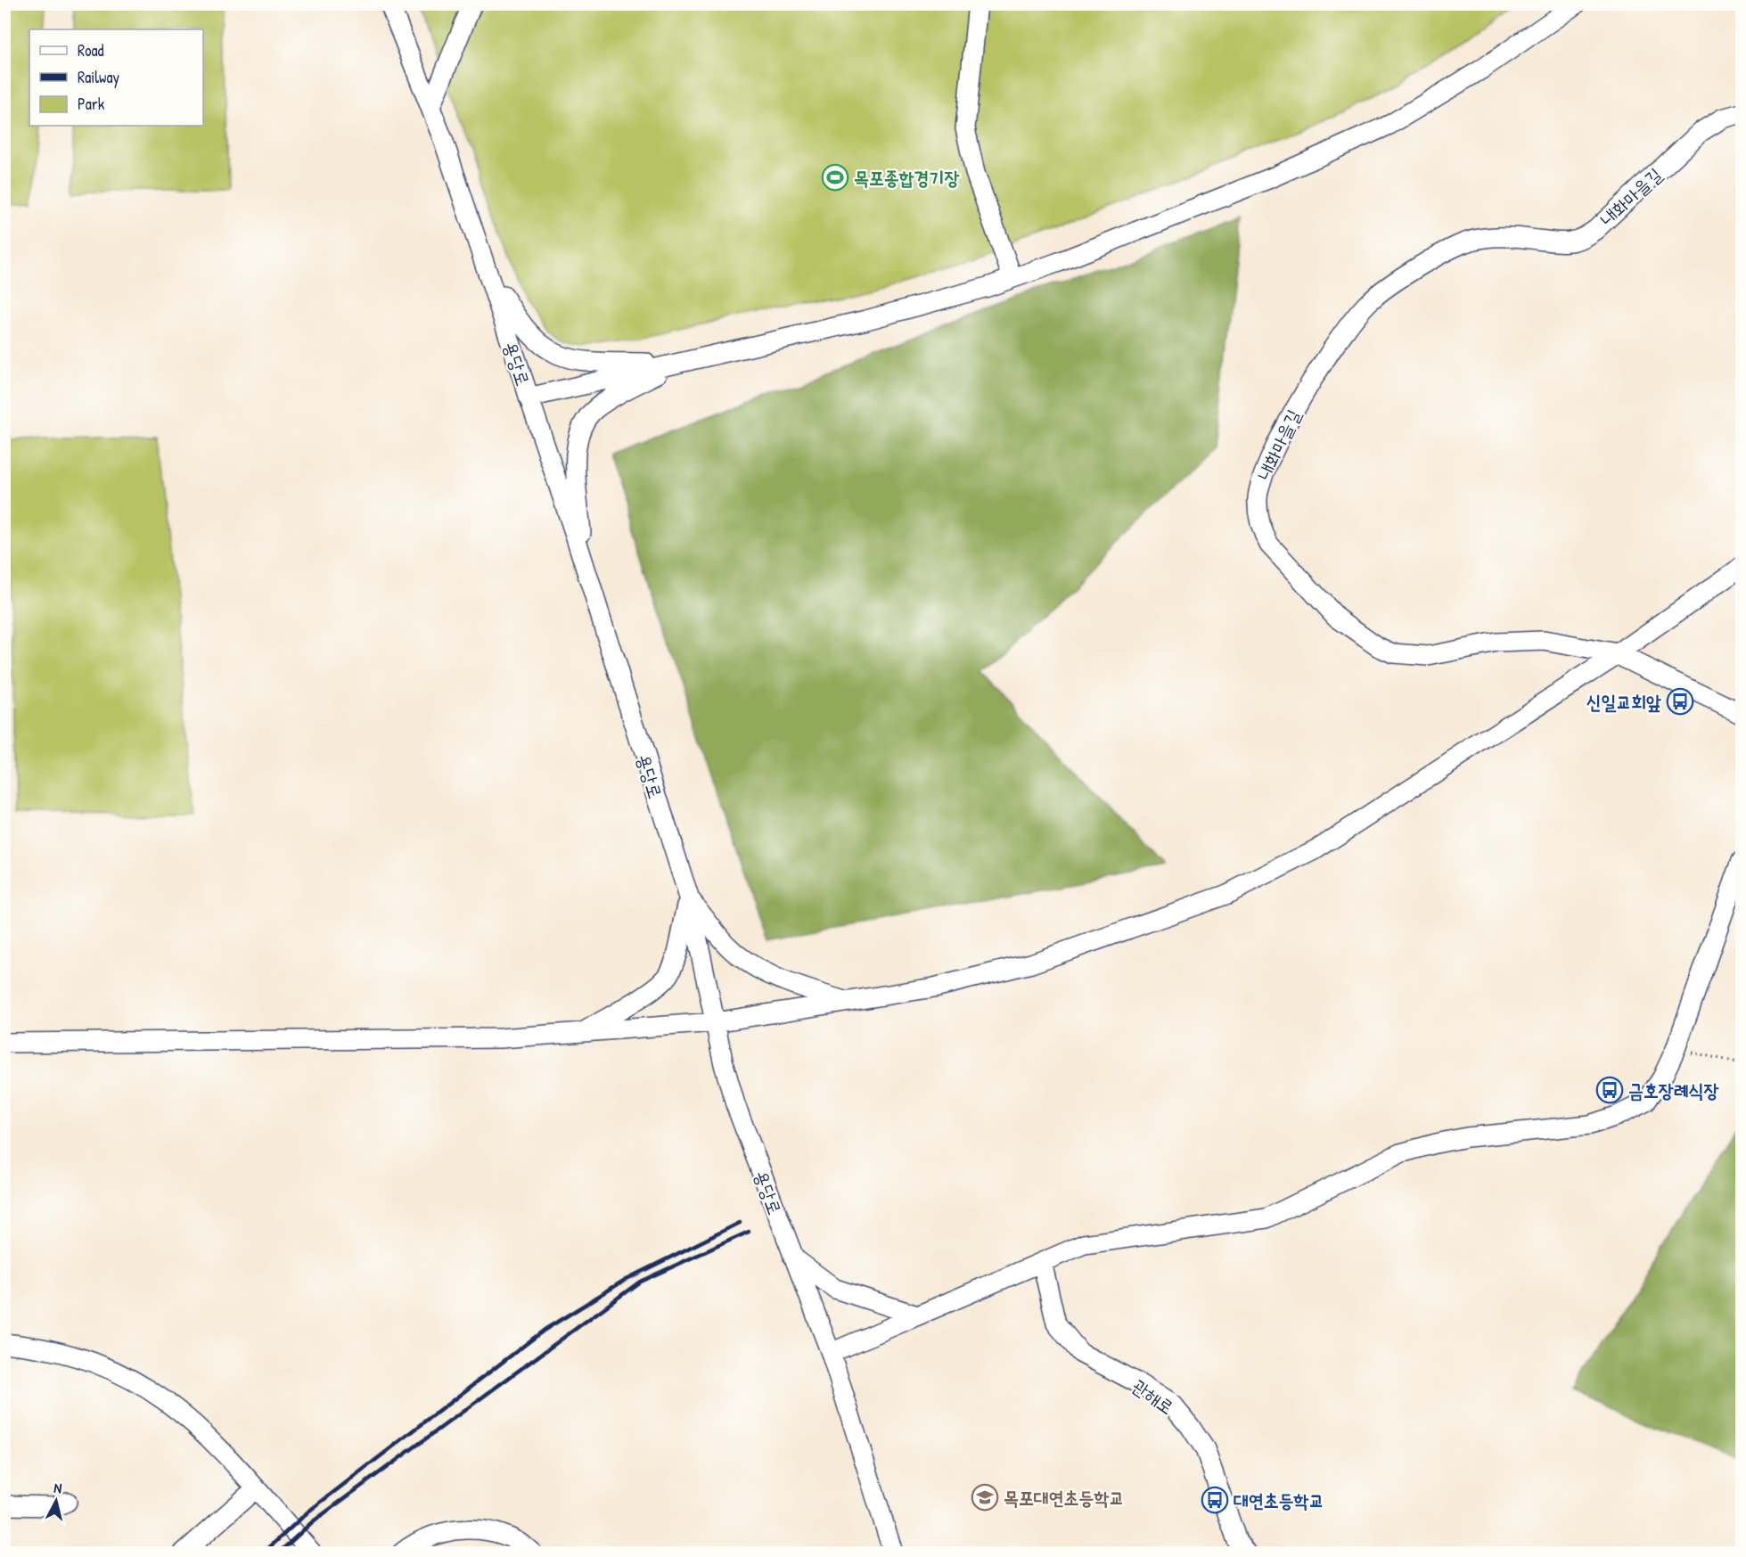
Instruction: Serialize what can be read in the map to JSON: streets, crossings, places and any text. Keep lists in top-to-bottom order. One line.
{"streets":{"street":["내화마을길","용당로","관해로"]},"places":{"sports":["목포종합경기장"],"bus stop":["신일교회앞","금호장례식장","대연초등학교"],"school or university":["목포대연초등학교"]},"legend":["Road","Railway","Park"],"north":"top"}
